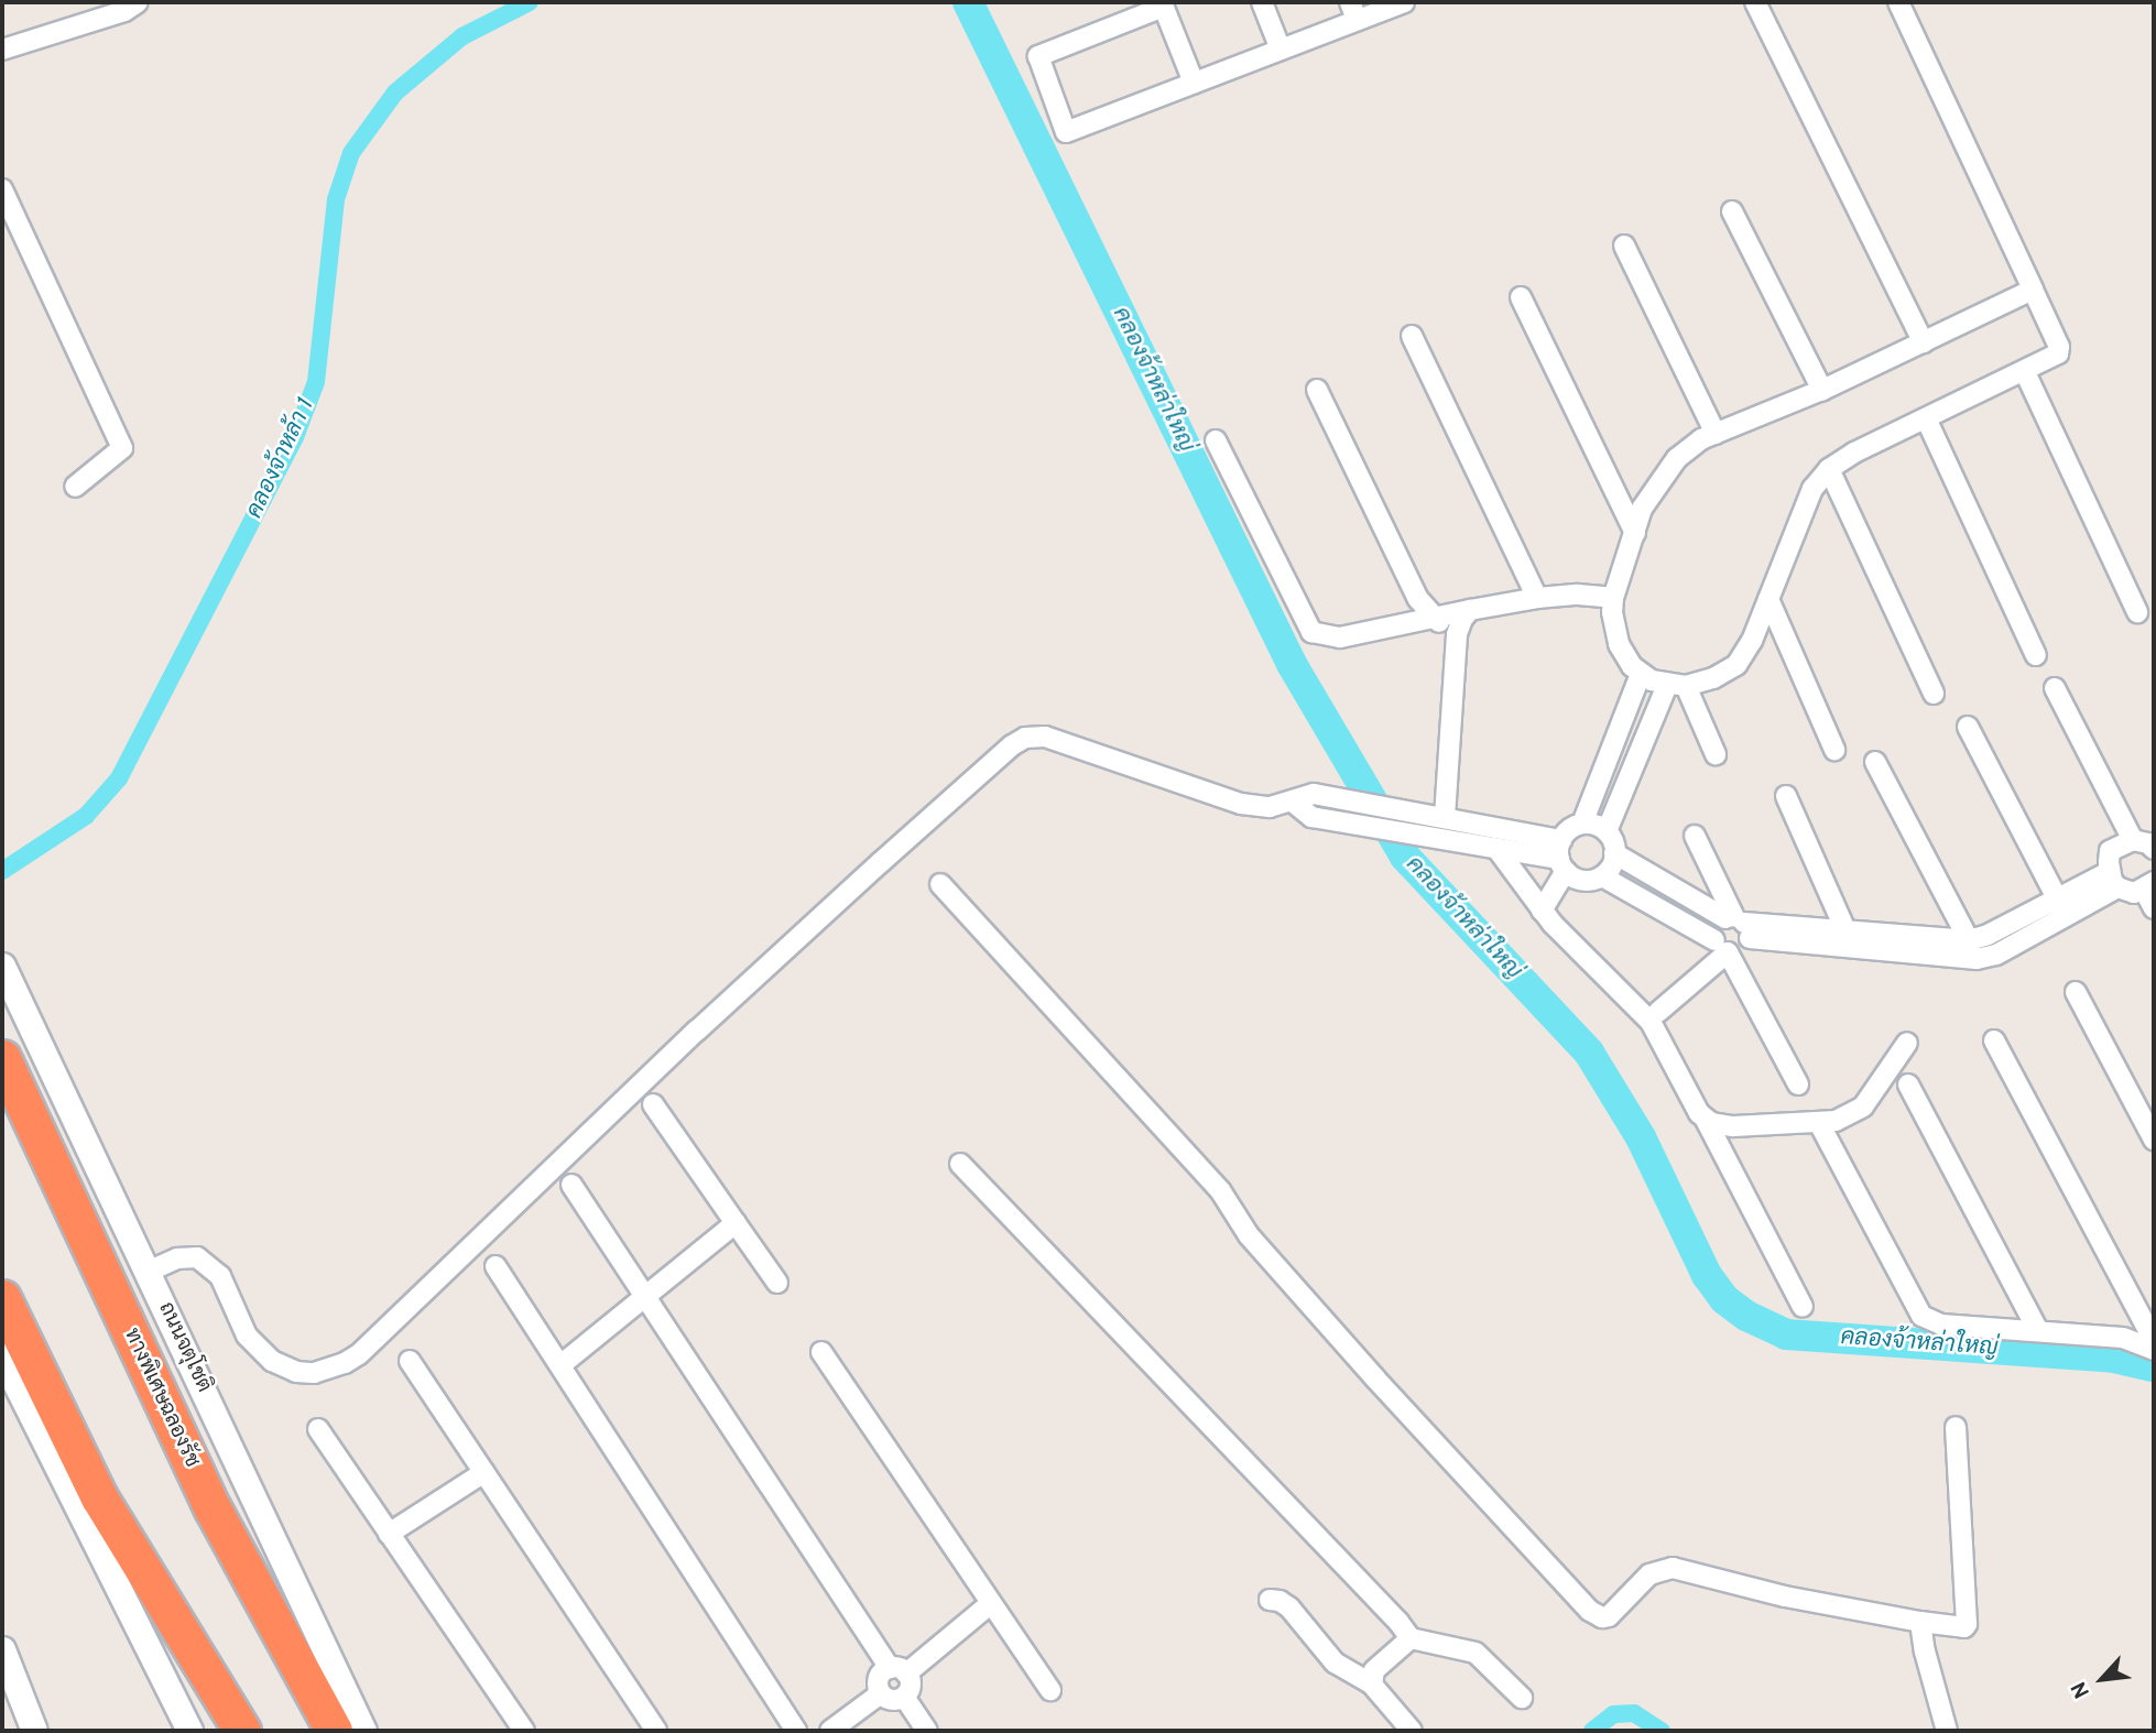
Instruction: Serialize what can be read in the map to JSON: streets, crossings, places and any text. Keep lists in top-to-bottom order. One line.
{"streets":{"highway":["ทางพิเศษฉลองรัช"],"street":["ถนนจตุโชติ"]},"water":["คลองจ้าหล่าใหญ่","คลองจ้าหล้า 1"],"north":"bottom left"}
